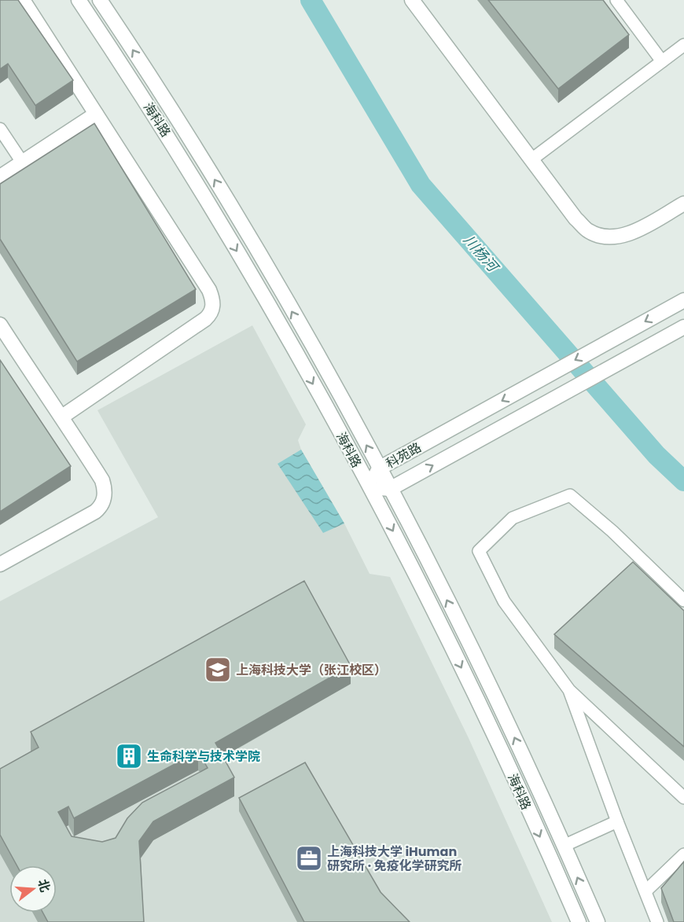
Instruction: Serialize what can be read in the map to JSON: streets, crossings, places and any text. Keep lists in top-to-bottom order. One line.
{"streets":{"street":["海科路","科苑路"]},"crossings":[["海科路","科苑路"]],"water":["川杨河"],"places":{"school or university":["上海科技大学（张江校区）"],"building":["生命科学与技术学院"],"office":["上海科技大学 iHuman 研究所 · 免疫化学研究所"]},"north":"right"}
